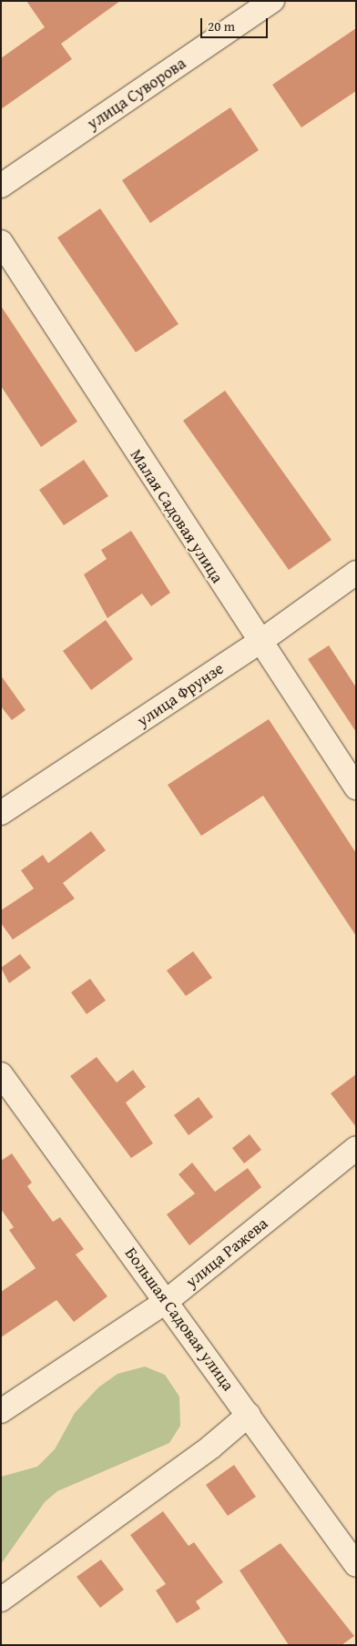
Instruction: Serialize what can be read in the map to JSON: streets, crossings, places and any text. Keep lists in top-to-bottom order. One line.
{"streets":{"street":["улица Суворова","Малая Садовая улица","улица Фрунзе","улица Ражева","Большая Садовая улица"]},"crossings":[["Малая Садовая улица","улица Фрунзе"],["улица Ражева","Большая Садовая улица"]],"scale_bar":"20 m"}
